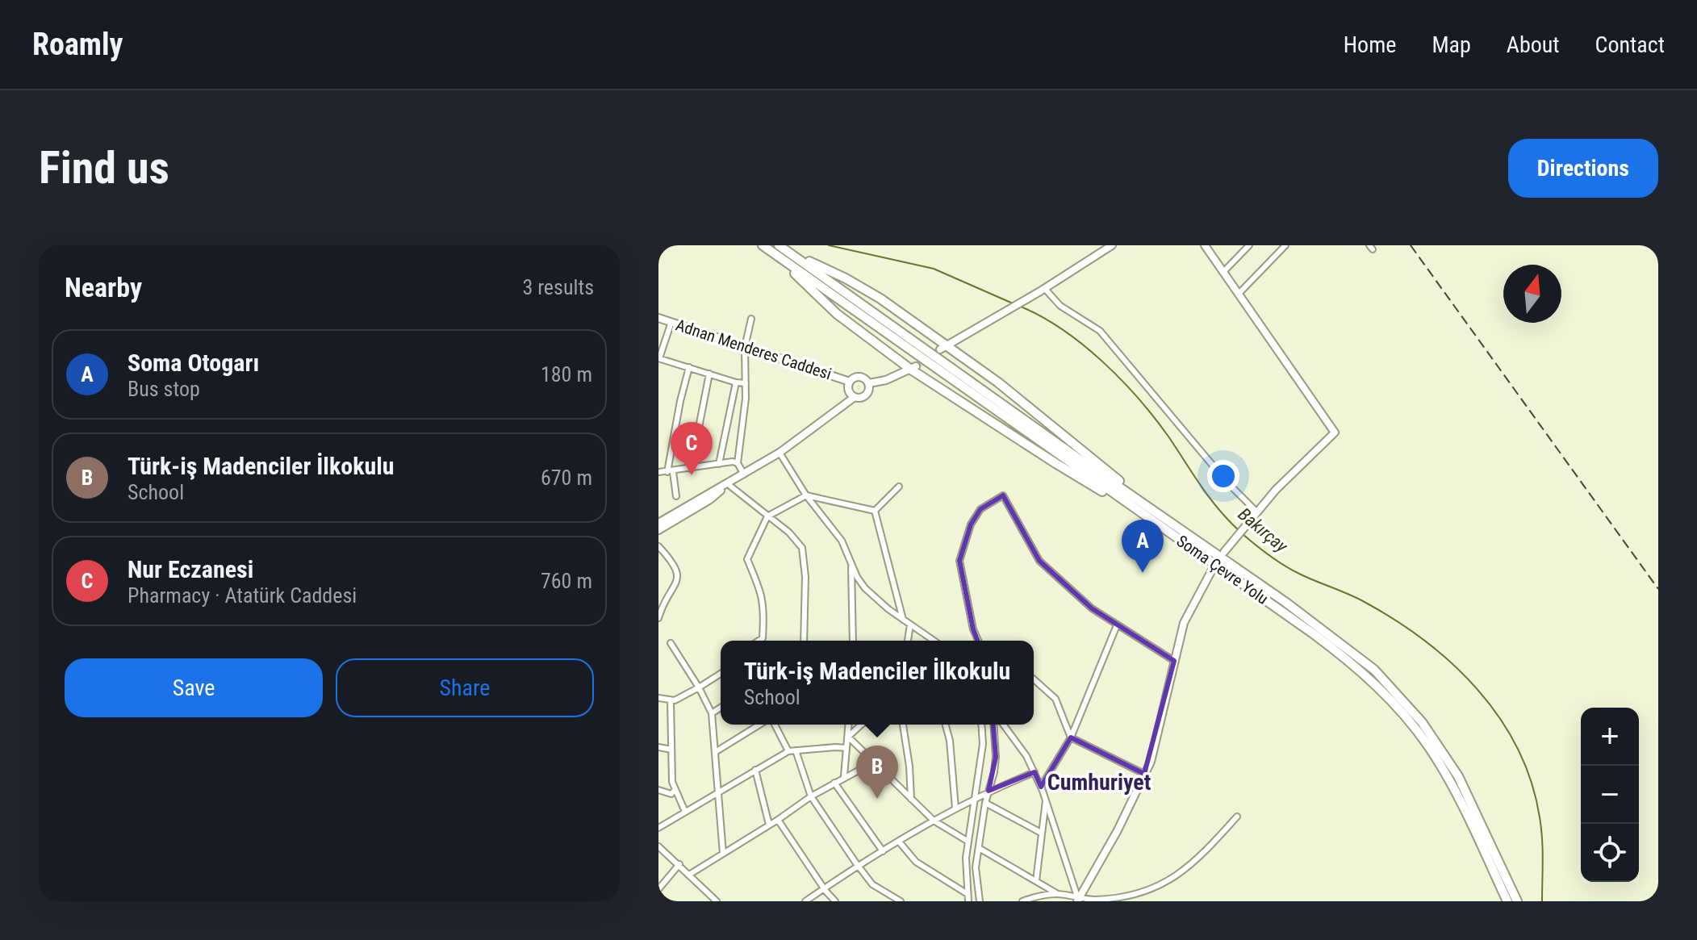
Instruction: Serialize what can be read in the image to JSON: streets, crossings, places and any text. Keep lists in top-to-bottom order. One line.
{"streets":{"highway":["Soma Çevre Yolu"],"main road":["Adnan Menderes Caddesi"]},"districts":["Cumhuriyet"],"water":["Bakırçay"],"north":"top","page":{"header":"Roamly","nav":["Home","Map","About","Contact"],"buttons":["Directions",["Save","Share"]],"title":"Find us","heading":["Nearby","3 results"],"list":[{"mark":"A","name":"Soma Otogarı","note":"Bus stop","value":"180 m"},{"mark":"B","name":"Türk-iş Madenciler İlkokulu","note":"School","value":"670 m"},{"mark":"C","name":"Nur Eczanesi","note":"Pharmacy · Atatürk Caddesi","value":"760 m"}],"pins":["C","A","B"],"popup":["Türk-iş Madenciler İlkokulu","School"],"map_buttons":["+","−"]}}
